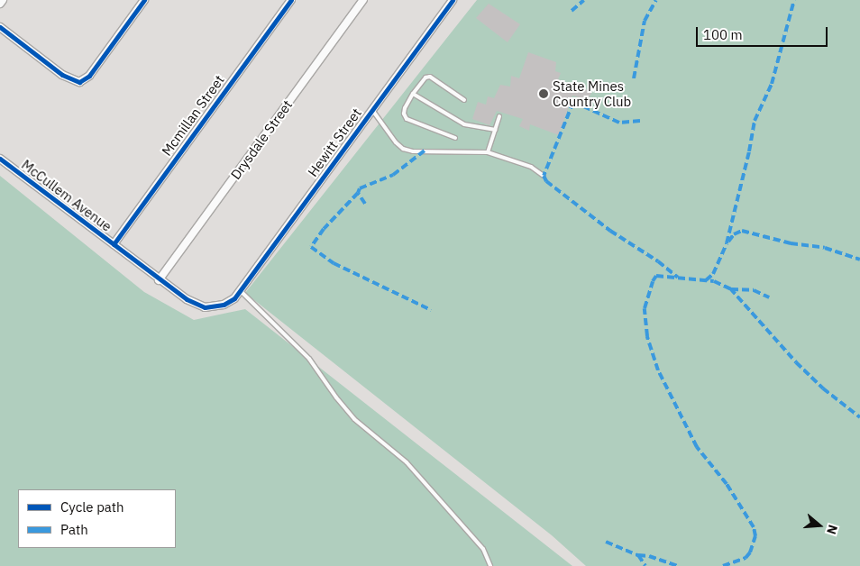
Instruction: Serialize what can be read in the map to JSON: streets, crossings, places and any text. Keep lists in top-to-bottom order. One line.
{"streets":{"street":["Mcmillan Street","Drysdale Street","Hewitt Street","McCullem Avenue"]},"crossings":[["Mcmillan Street","McCullem Avenue"],["Drysdale Street","McCullem Avenue"],["Hewitt Street","McCullem Avenue"]],"places":["State Mines Country Club"],"legend":["Cycle path","Path"],"scale_bar":"100 m","north":"right"}
